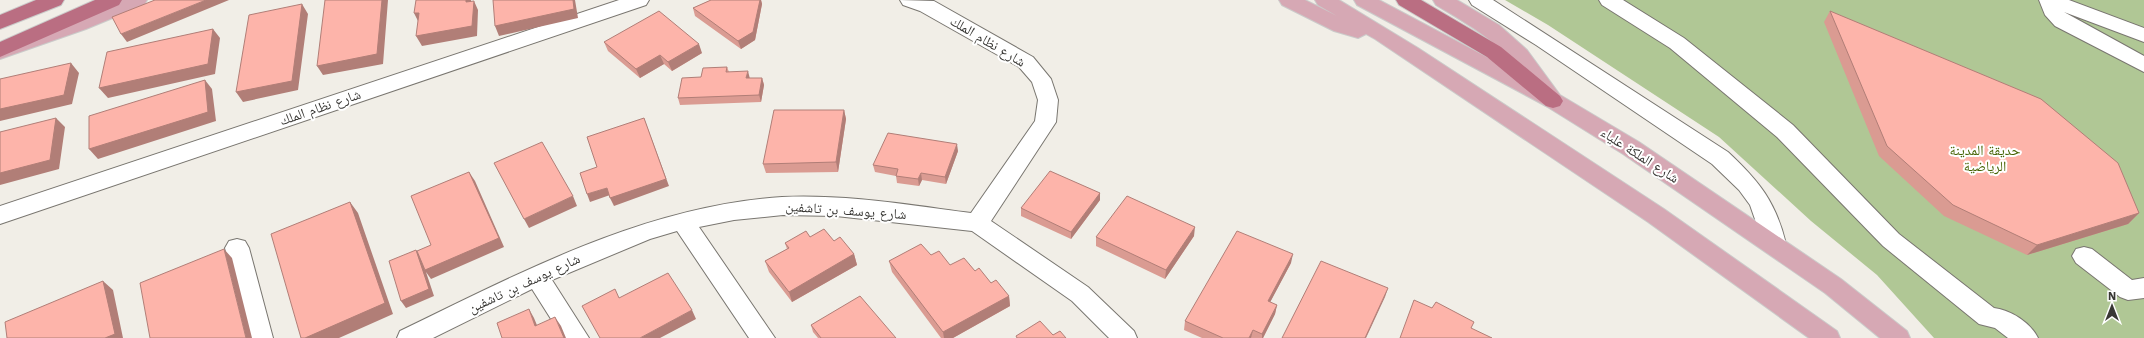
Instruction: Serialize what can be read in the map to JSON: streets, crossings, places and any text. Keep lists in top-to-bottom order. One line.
{"streets":{"main road":["شارع الملكة علياء"],"street":["شارع نظام الملك","شارع يوسف بن تاشفين"]},"crossings":[["شارع نظام الملك","شارع يوسف بن تاشفين"]],"parks":["حديقة المدينة الرياضية"],"north":"top"}
